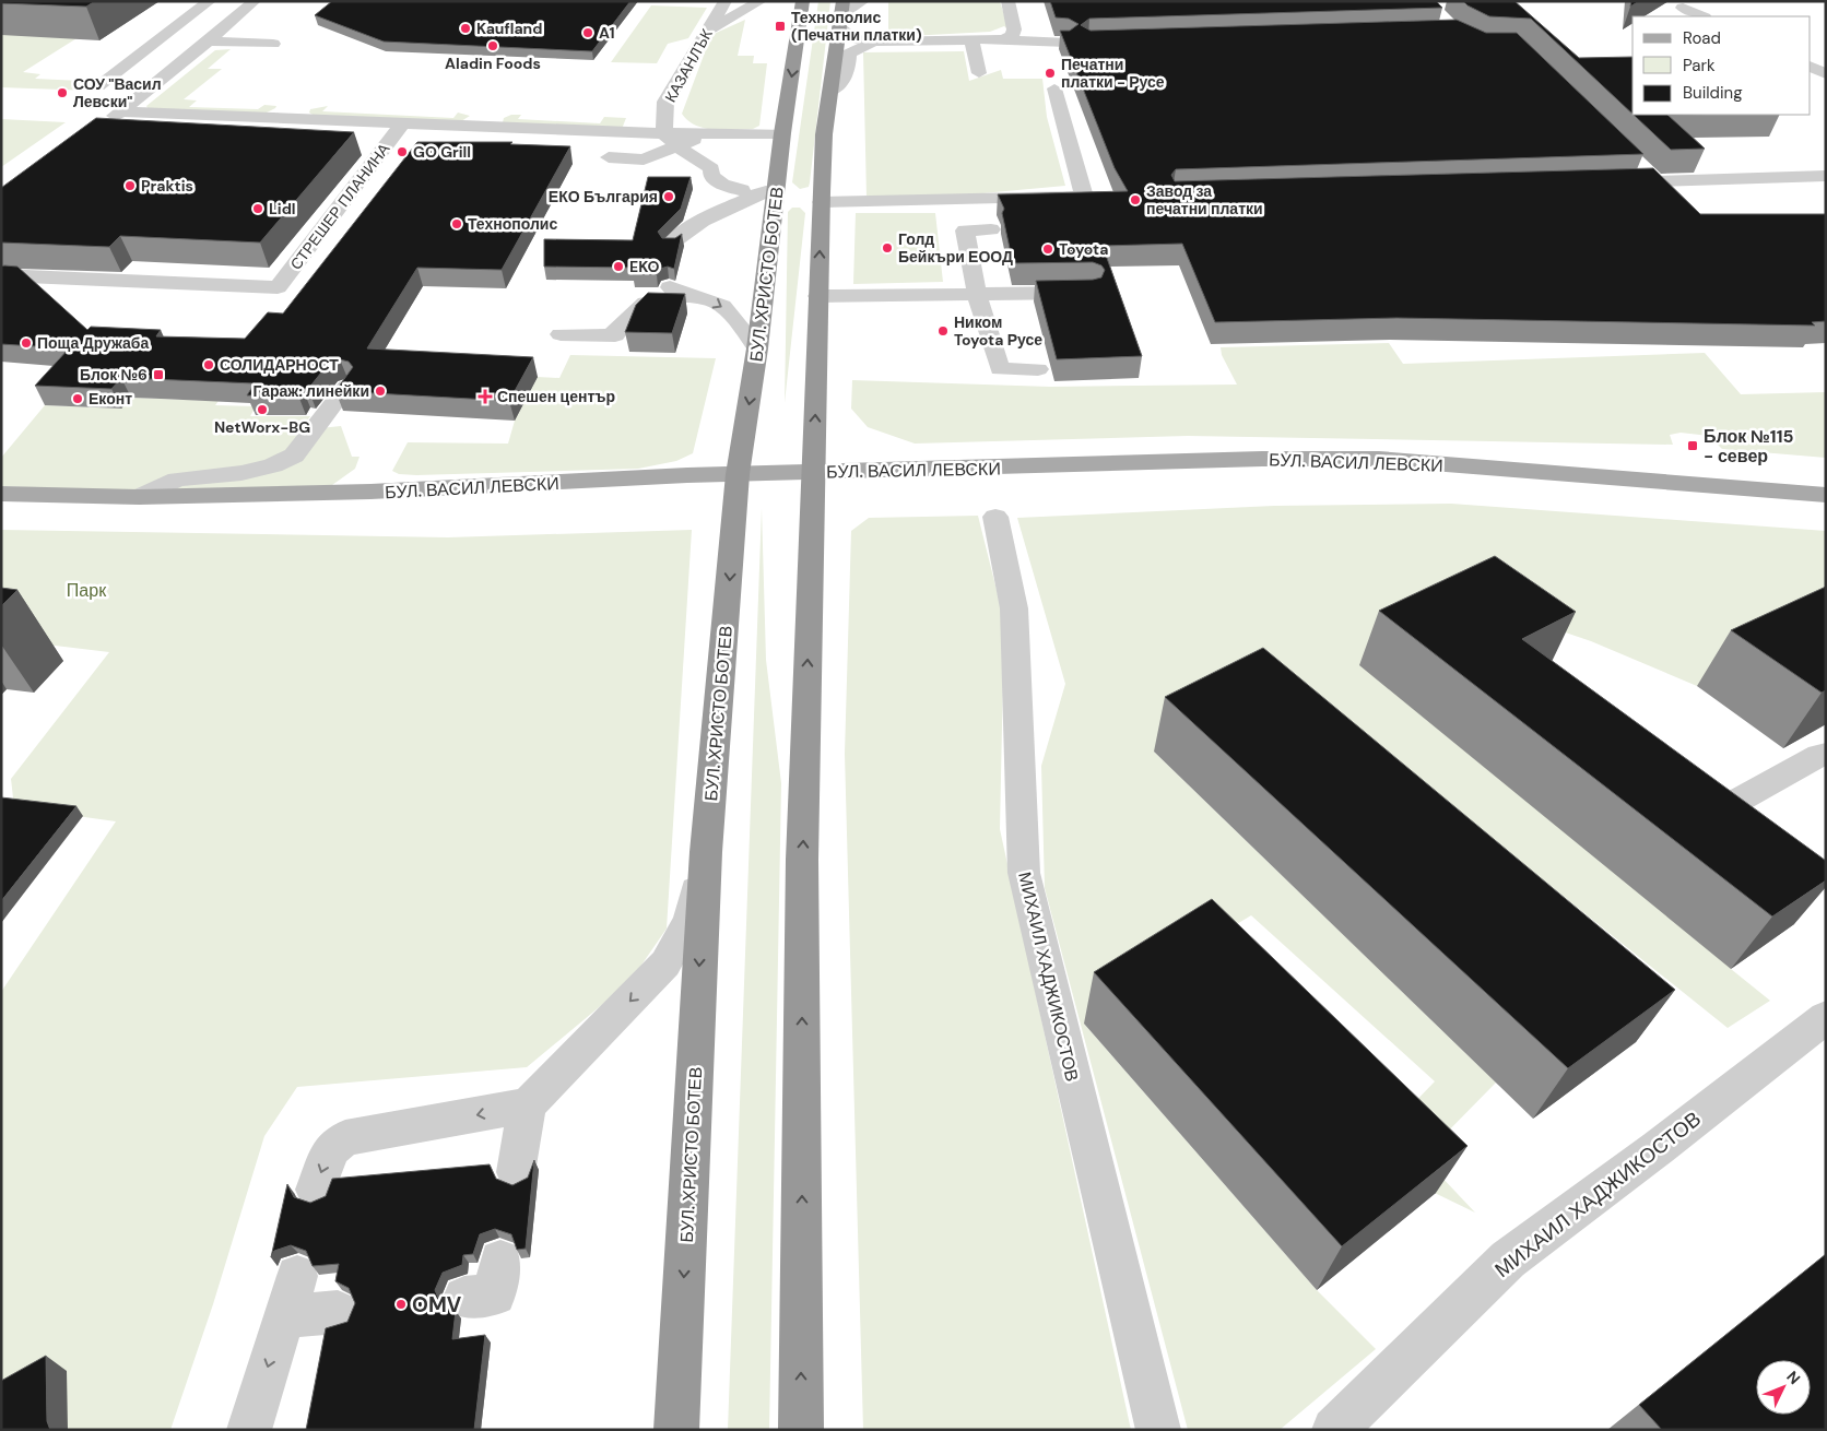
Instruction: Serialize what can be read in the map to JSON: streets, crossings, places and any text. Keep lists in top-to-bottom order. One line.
{"streets":{"highway":["БУЛ. ХРИСТО БОТЕВ"],"main road":["БУЛ. ВАСИЛ ЛЕВСКИ"],"street":["КАЗАНЛЪК","СТРЕШЕР ПЛАНИНА","МИХАИЛ ХАДЖИКОСТОВ"]},"crossings":[["БУЛ. ХРИСТО БОТЕВ","БУЛ. ВАСИЛ ЛЕВСКИ"]],"parks":["Парк"],"places":{"transit":["Технополис (Печатни платки)","Блок №6","Блок №115 - север"],"other":["Kaufland","A1","Aladin Foods","Печатни платки - Русе","СОУ \"Васил Левски\"","GO Grill","Praktis","ЕКО България","Завод за печатни платки","Lidl","Технополис","Голд Бейкъри ЕООД","Toyota","EKO","Ником Toyota Русе","Поща Дружаба","СОЛИДАРНОСТ","Гараж: линейки","Еконт","NetWorx-BG","OMV"],"health":["Спешен център"]},"legend":["Road","Park","Building"],"north":"top right"}
